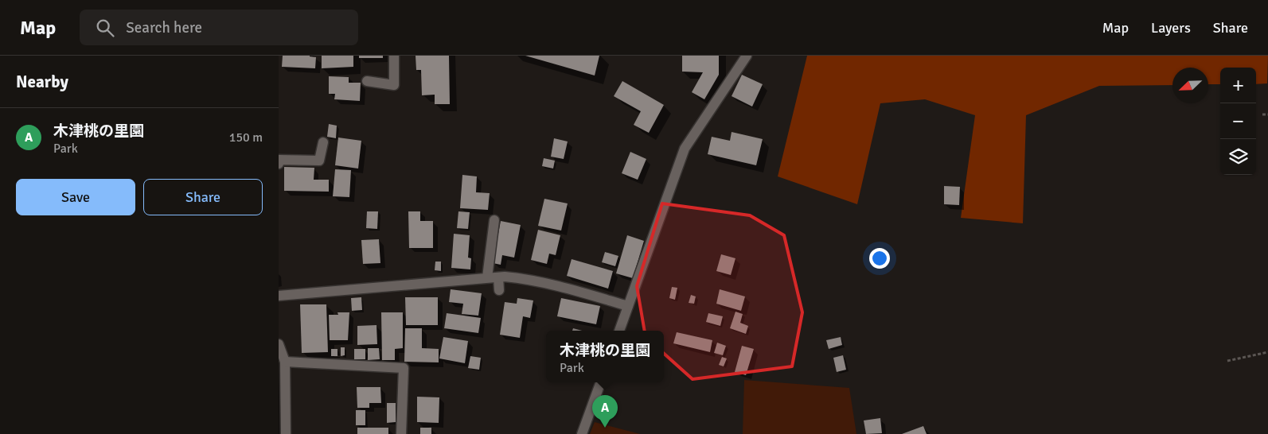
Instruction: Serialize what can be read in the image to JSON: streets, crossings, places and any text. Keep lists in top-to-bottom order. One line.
{"north":"bottom left","page":{"header":"Map","search":"Search here","nav":["Map","Layers","Share"],"heading":"Nearby","map_buttons":["+","−"],"list":[{"mark":"A","name":"木津桃の里園","note":"Park","value":"150 m"}],"buttons":["Save","Share"],"popup":["木津桃の里園","Park"],"pins":"A"}}
